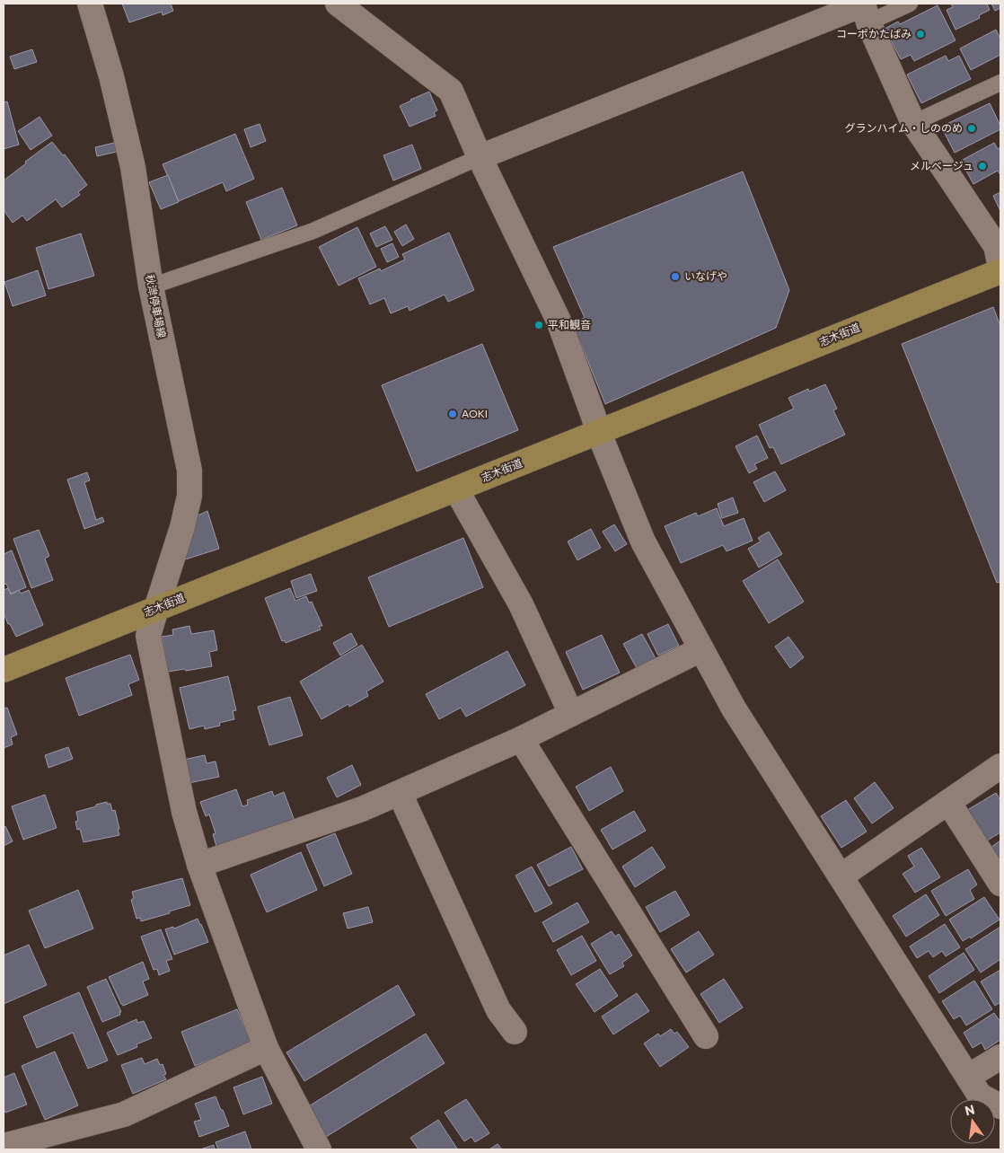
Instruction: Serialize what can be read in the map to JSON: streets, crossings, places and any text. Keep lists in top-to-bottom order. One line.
{"streets":{"main road":["志木街道"],"street":["秋津停車場線"]},"crossings":[["秋津停車場線","志木街道"]],"places":["コーポかたばみ","グランハイム・しののめ","メルベージュ","いなげや","平和観音","AOKI"],"north":"top"}
